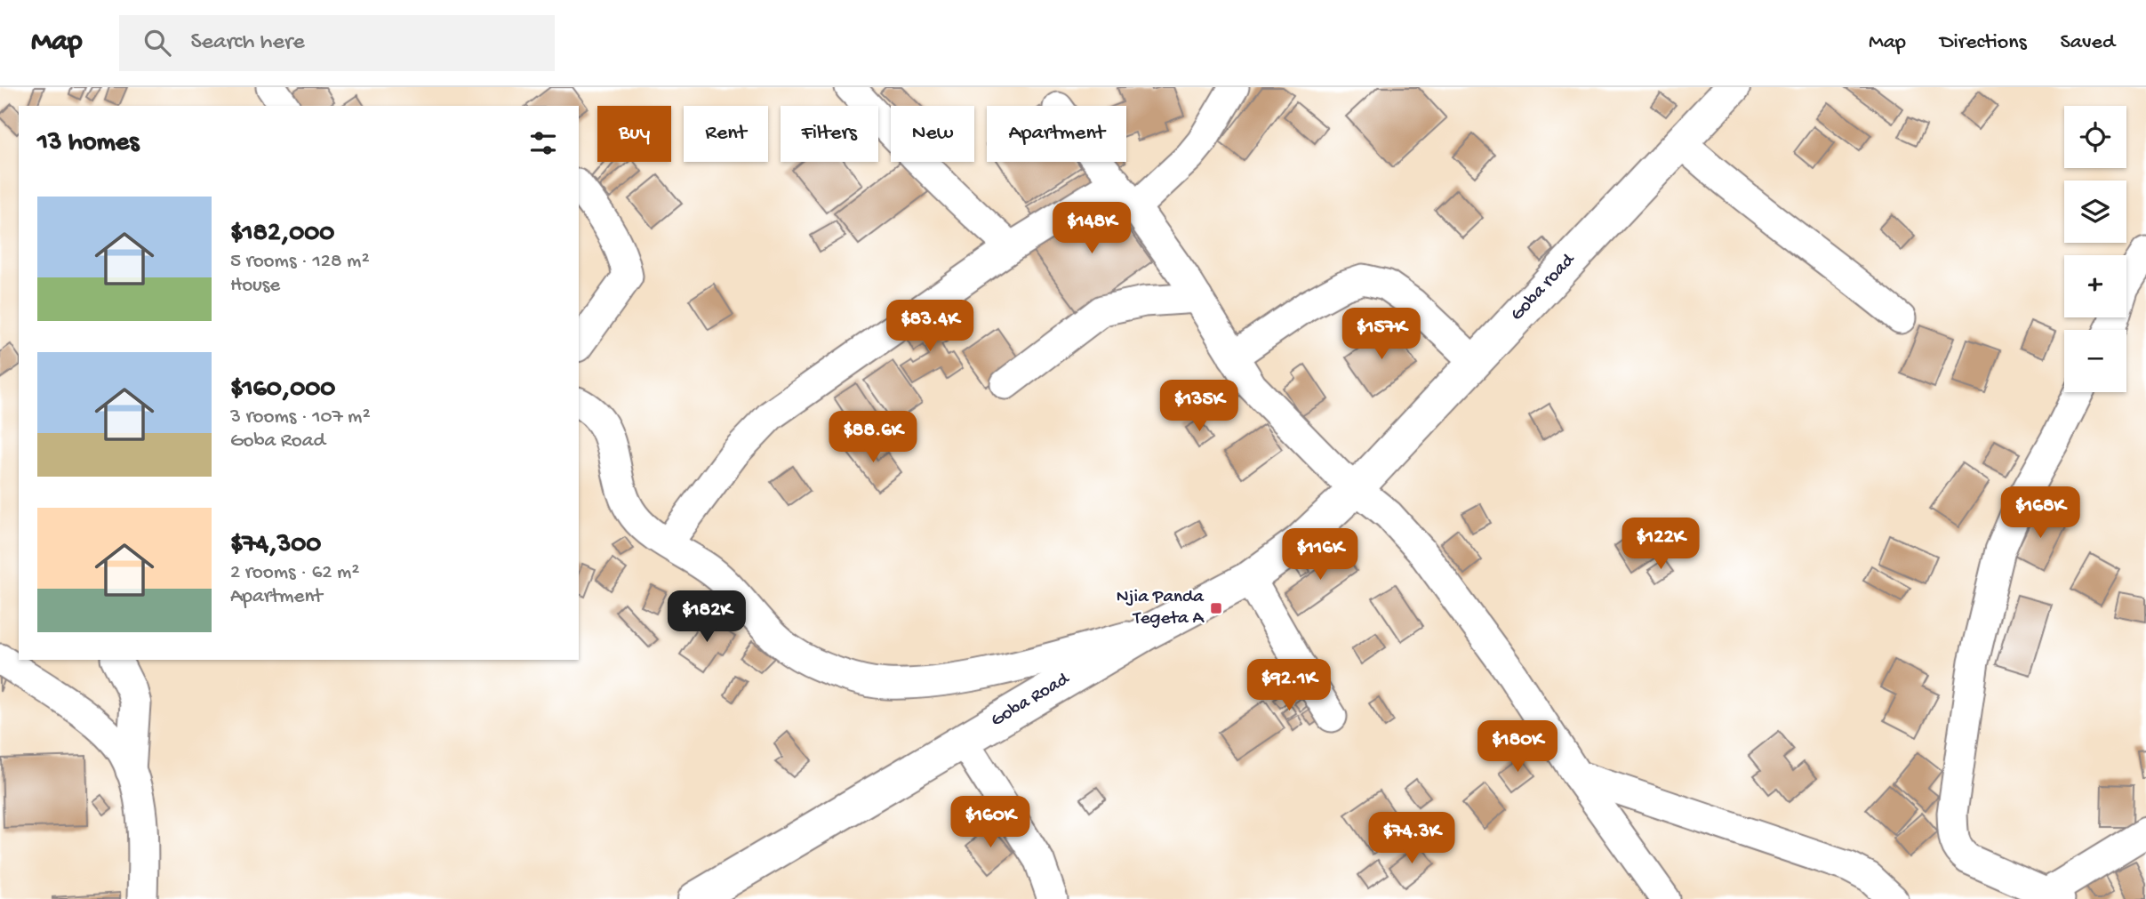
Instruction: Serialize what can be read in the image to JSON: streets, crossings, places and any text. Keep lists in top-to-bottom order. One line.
{"streets":{"main road":["Goba road","Goba Road"]},"crossings":[["Goba road","Goba Road"]],"places":{"transit":["Njia Panda Tegeta A"]},"page":{"header":"Map","search":"Search here","nav":["Map","Directions","Saved"],"map_buttons":["+","−"],"chip":["Buy","Rent","Filters","New","Apartment"],"heading":"13 homes","list":[{"name":"$182,000","note":"5 rooms · 128 m² · House"},{"name":"$160,000","note":"3 rooms · 107 m² · Goba Road"},{"name":"$74,300","note":"2 rooms · 62 m² · Apartment"}],"price":["$148K","$83.4K","$157K","$135K","$88.6K","$168K","$122K","$116K","$182K","$92.1K","$180K","$160K","$74.3K"]}}
